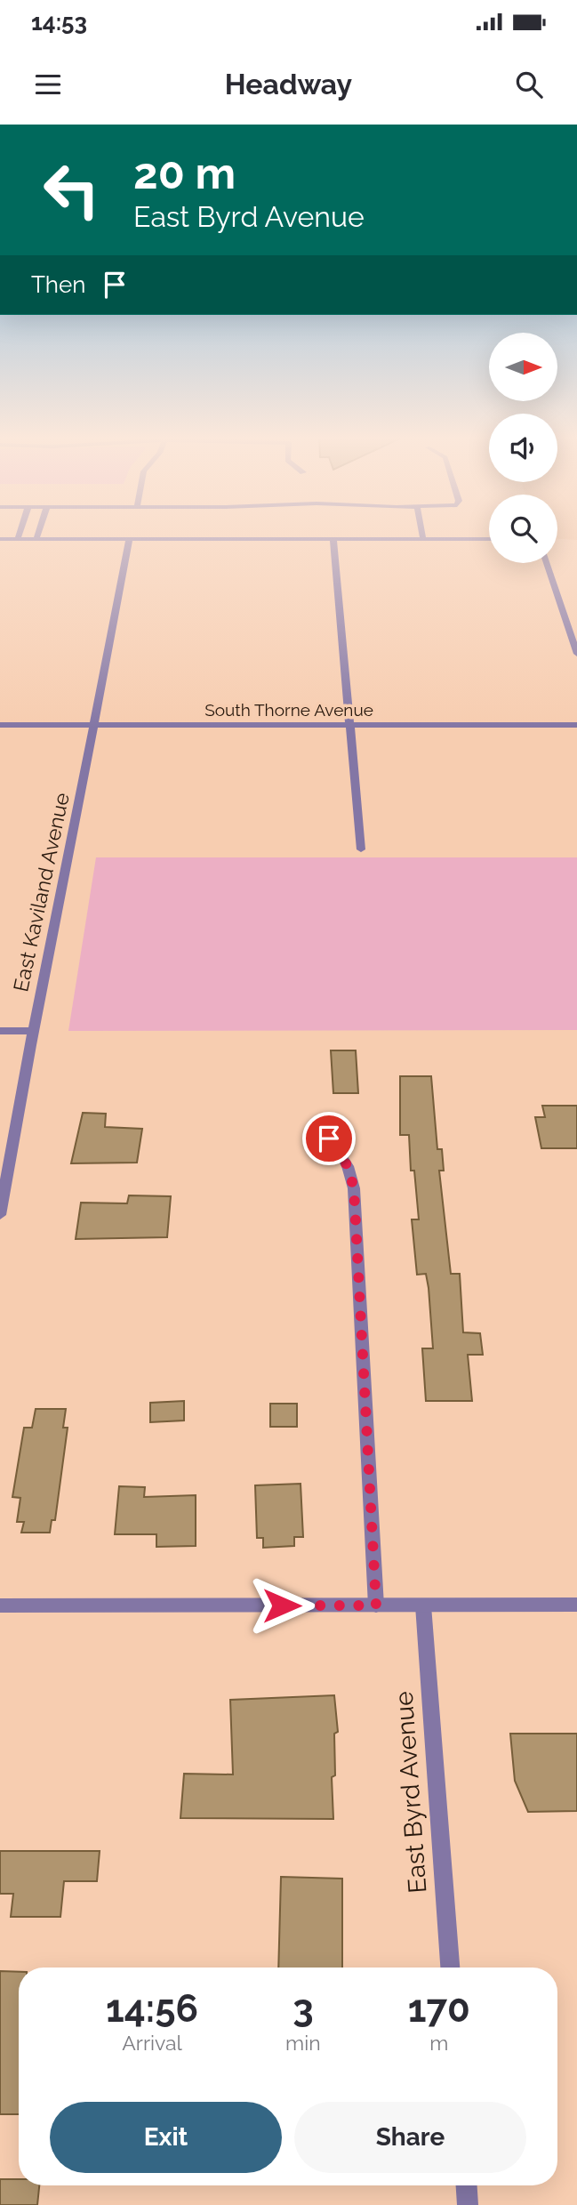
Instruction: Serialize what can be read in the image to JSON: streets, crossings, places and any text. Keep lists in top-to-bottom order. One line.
{"streets":{"street":["South Thorne Avenue","East Kaviland Avenue","East Byrd Avenue"]},"crossings":[["South Thorne Avenue","East Kaviland Avenue"]],"north":"right","page":{"status":"14:53","header":"Headway","turn":["20 m","East Byrd Avenue"],"then":"Then","eta":["14:56","Arrival","3","min","170","m"],"buttons":["Exit","Share"]}}
